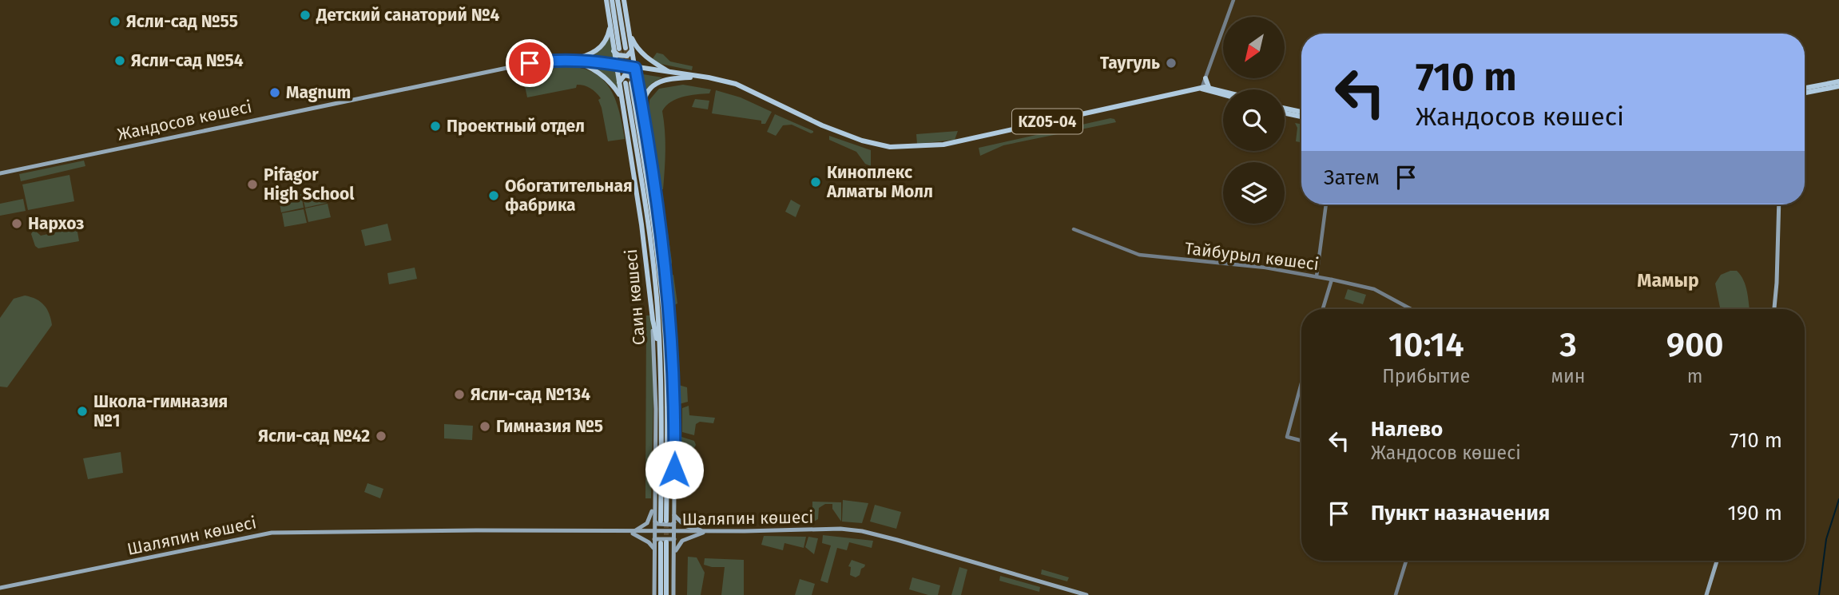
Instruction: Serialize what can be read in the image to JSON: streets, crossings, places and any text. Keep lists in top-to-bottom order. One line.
{"streets":{"main road":["Жандосов көшесі","KZ05-04","Саин көшесі","Шаляпин көшесі"],"street":["Тайбурыл көшесі"]},"crossings":[["Жандосов көшесі","Саин көшесі"],["Саин көшесі","Шаляпин көшесі"]],"districts":["Мамыр"],"places":["Детский санаторий №4","Ясли-сад №55","Ясли-сад №54","Таугуль","Magnum","Проектный отдел","Киноплекс Алматы Молл","Pifagor High School","Обогатительная фабрика","Нархоз","Ясли-сад №134","Школа-гимназия №1","Гимназия №5","Ясли-сад №42"],"north":"bottom left","page":{"turn":["710 m","Жандосов көшесі"],"then":"Затем","eta":["10:14","Прибытие","3","мин","900","m"],"list":[{"name":"Налево","note":"Жандосов көшесі","value":"710 m"},{"name":"Пункт назначения","value":"190 m"}]}}
